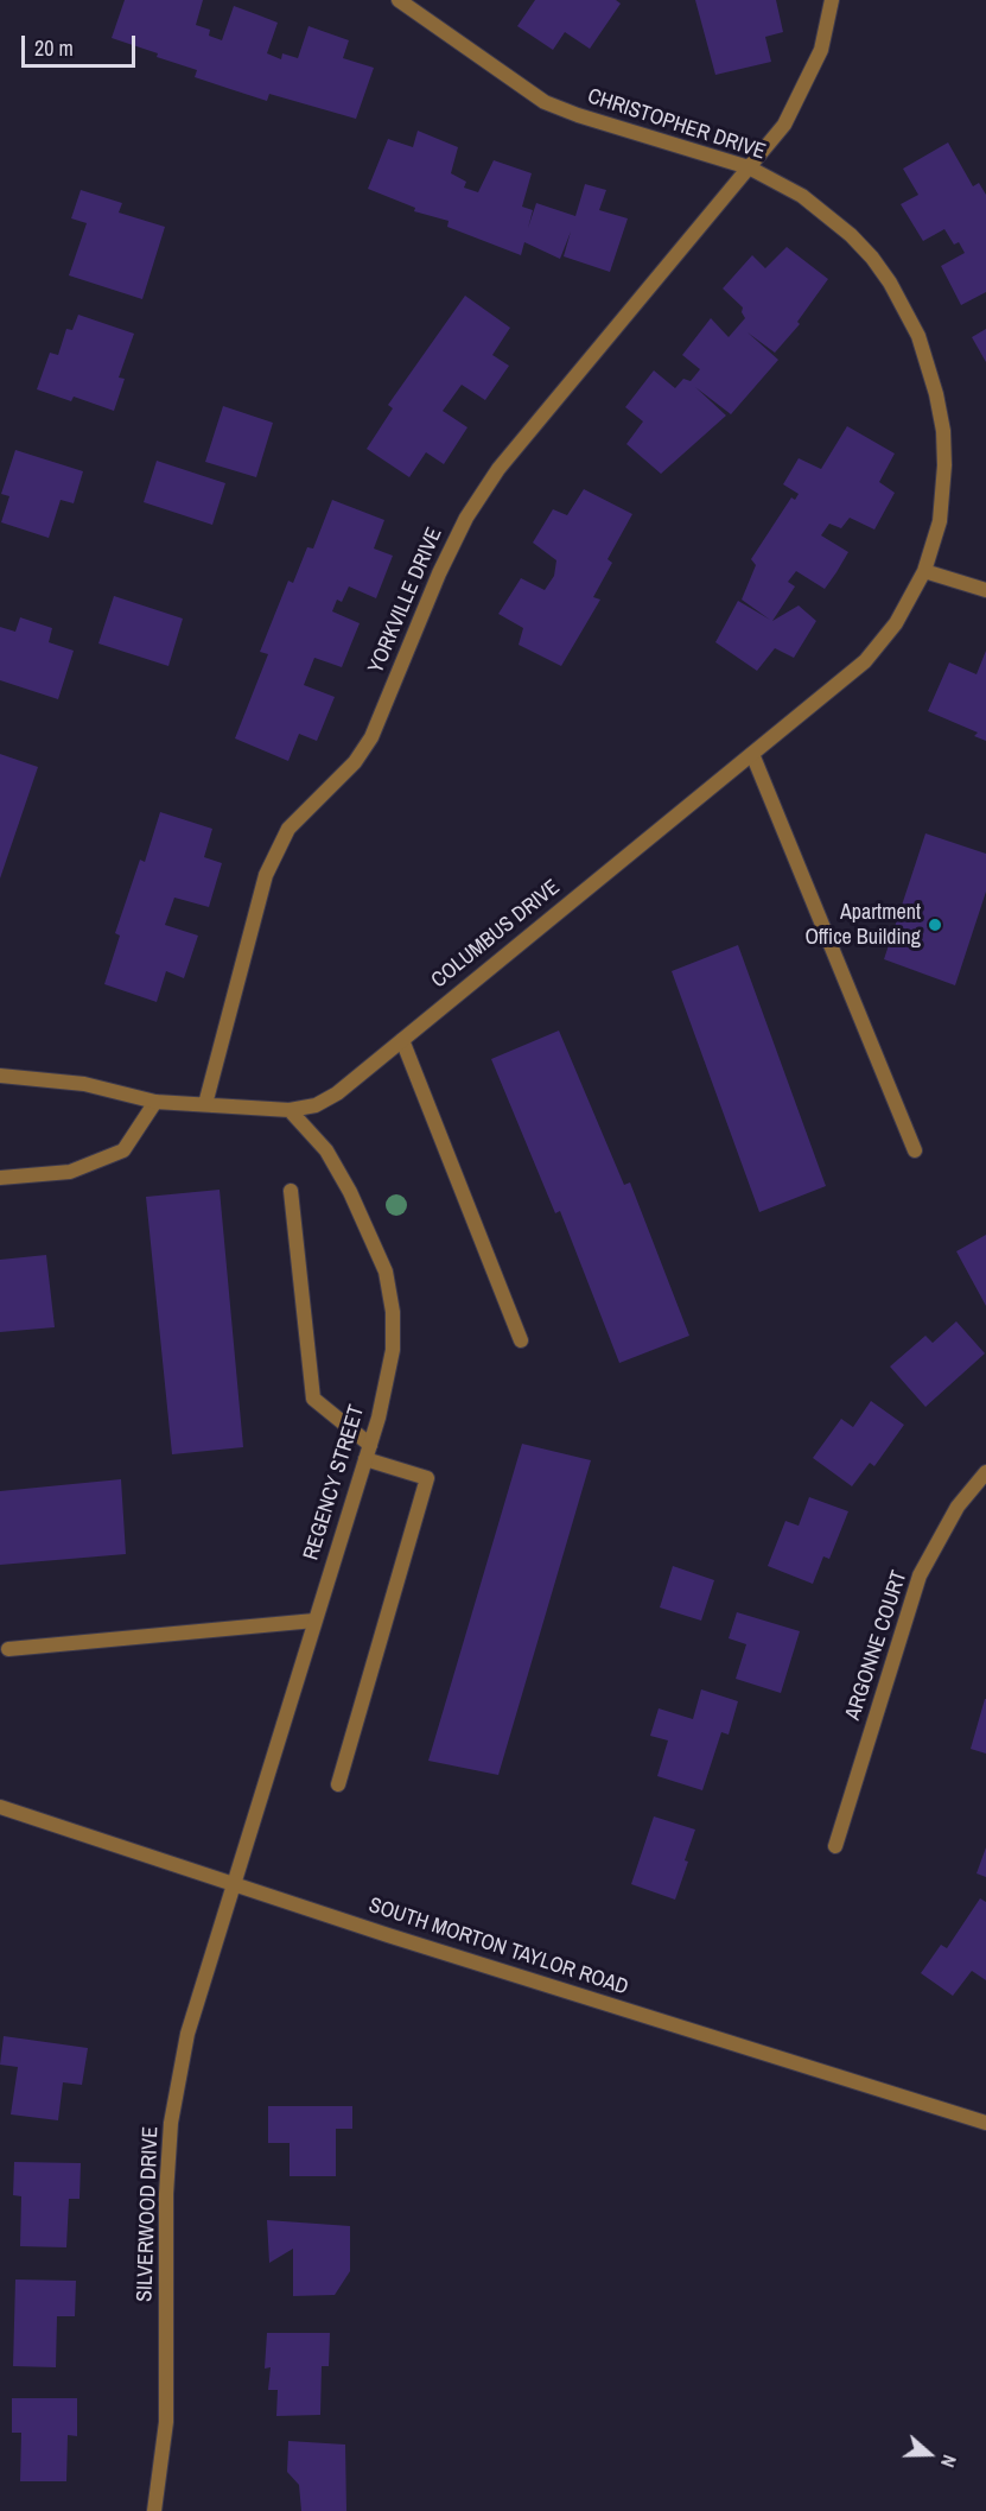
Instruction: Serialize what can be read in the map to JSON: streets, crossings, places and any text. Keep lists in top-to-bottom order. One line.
{"streets":{"street":["CHRISTOPHER DRIVE","YORKVILLE DRIVE","COLUMBUS DRIVE","REGENCY STREET","ARGONNE COURT","SOUTH MORTON TAYLOR ROAD","SILVERWOOD DRIVE"]},"crossings":[["CHRISTOPHER DRIVE","YORKVILLE DRIVE"],["CHRISTOPHER DRIVE","COLUMBUS DRIVE"],["YORKVILLE DRIVE","COLUMBUS DRIVE"],["COLUMBUS DRIVE","REGENCY STREET"],["REGENCY STREET","SOUTH MORTON TAYLOR ROAD"],["REGENCY STREET","SILVERWOOD DRIVE"],["SOUTH MORTON TAYLOR ROAD","SILVERWOOD DRIVE"]],"places":["Apartment Office Building"],"scale_bar":"20 m","north":"right"}
